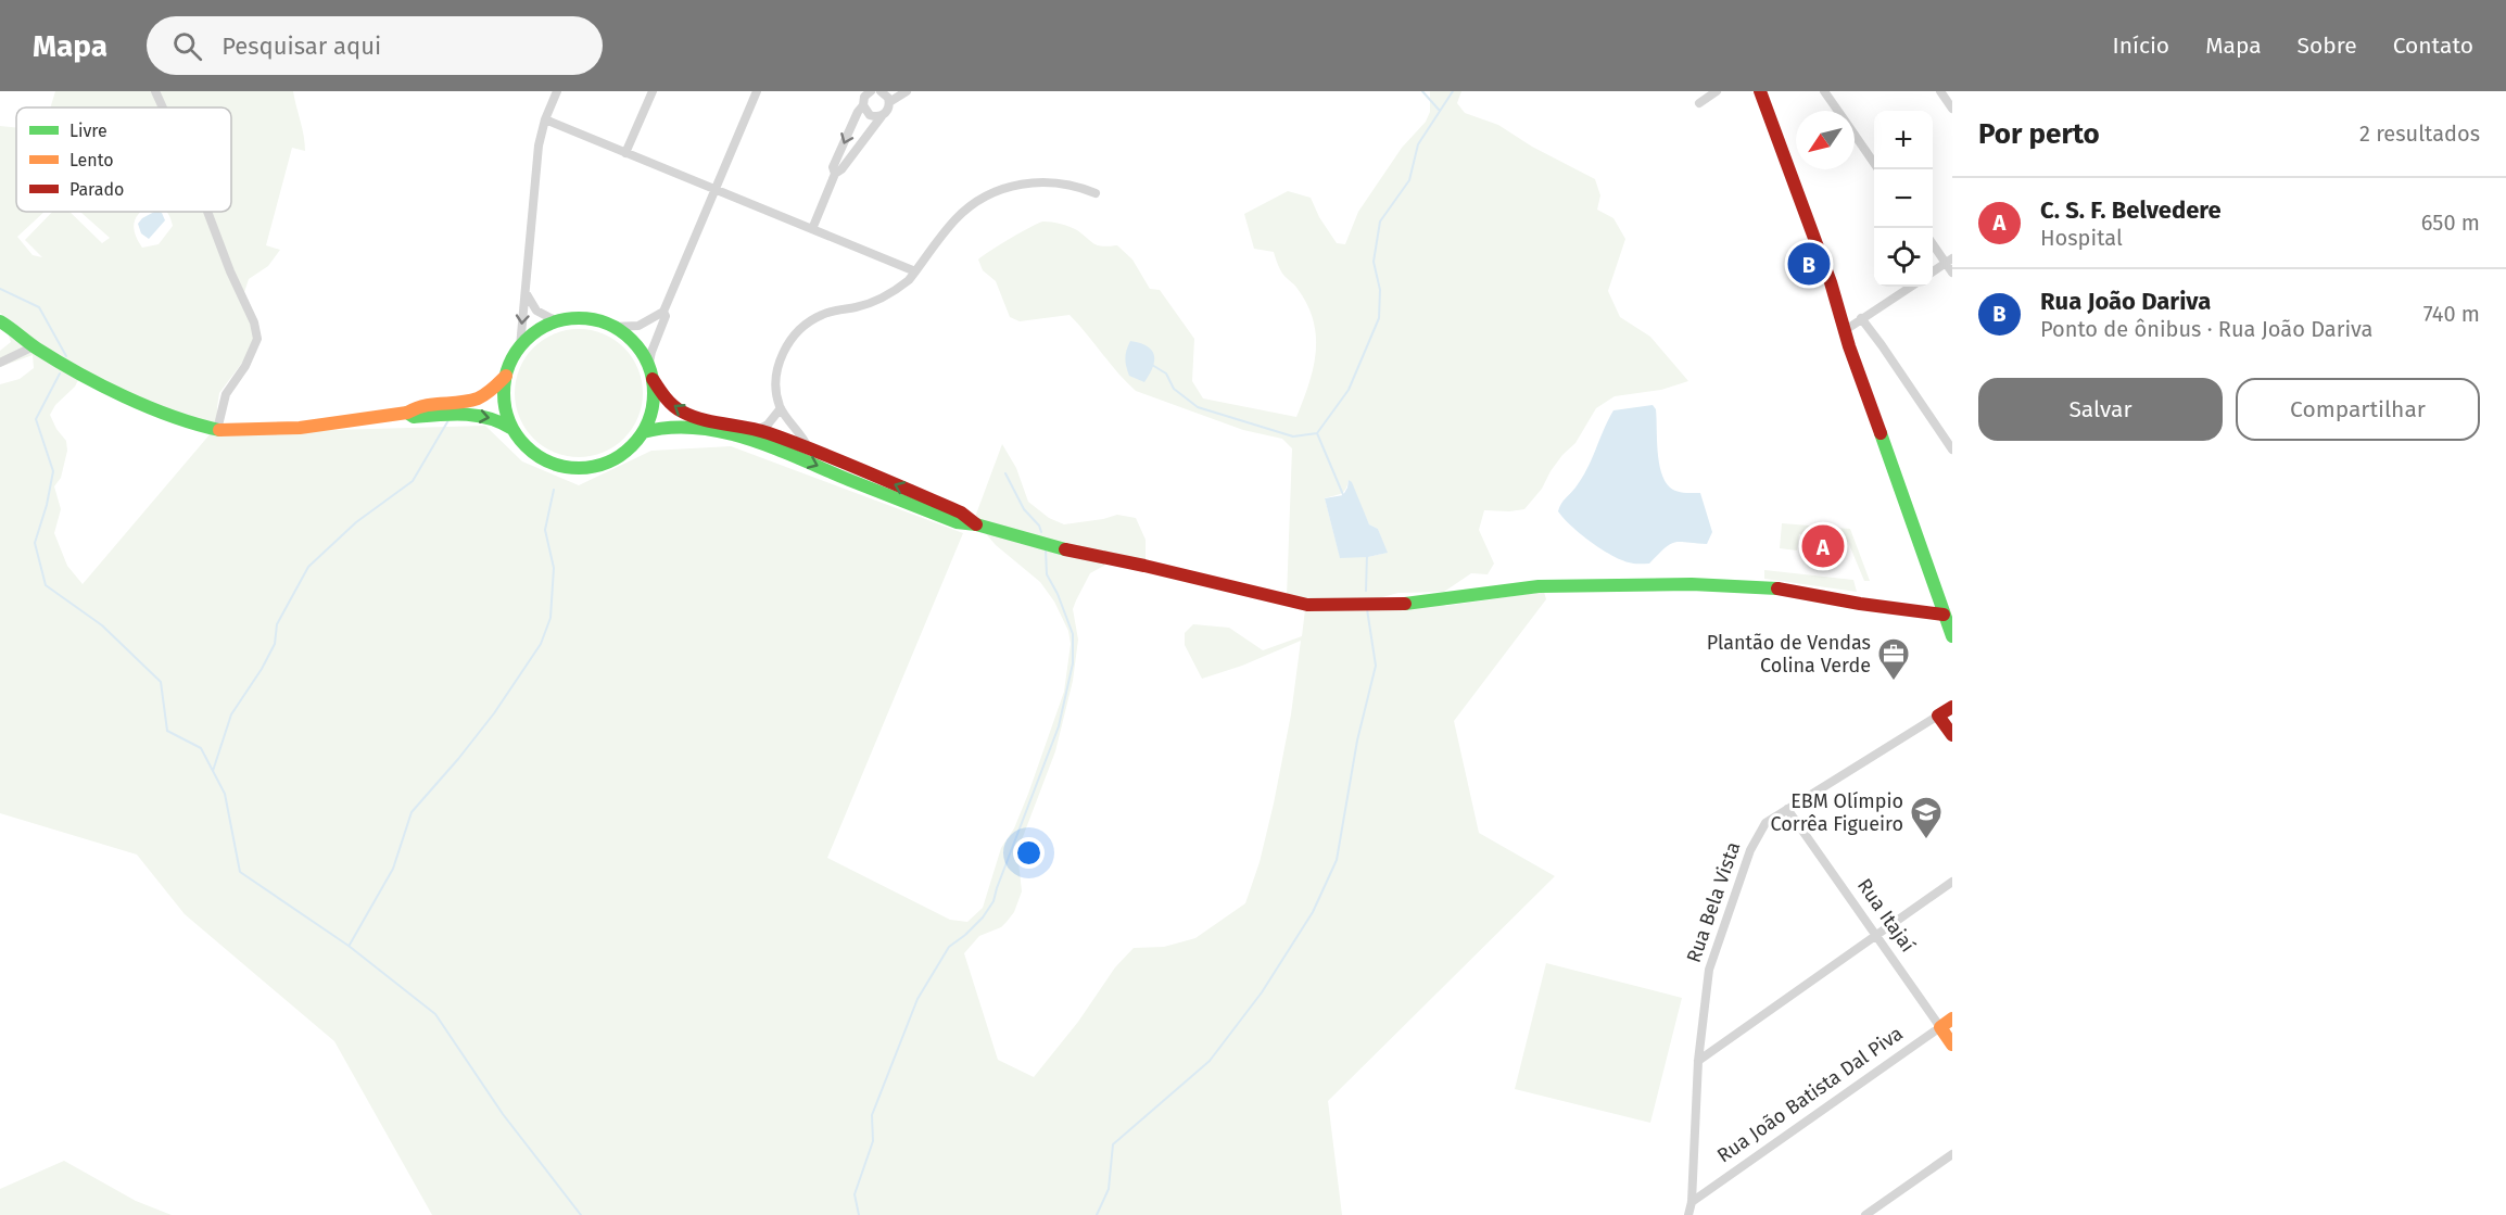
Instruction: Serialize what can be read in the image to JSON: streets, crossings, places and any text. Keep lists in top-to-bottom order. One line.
{"streets":{"street":["Rua Bela Vista","Rua Itajaí","Rua João Batista Dal Piva"]},"crossings":[["Rua Bela Vista","Rua Itajaí"],["Rua Bela Vista","Rua João Batista Dal Piva"],["Rua Itajaí","Rua João Batista Dal Piva"]],"places":{"office":["Plantão de Vendas Colina Verde"],"school or university":["EBM Olímpio Corrêa Figueiro"]},"legend":["Livre","Lento","Parado"],"north":"bottom left","page":{"header":"Mapa","search":"Pesquisar aqui","nav":["Início","Mapa","Sobre","Contato"],"heading":["Por perto","2 resultados"],"map_buttons":["+","−"],"list":[{"mark":"A","name":"C. S. F. Belvedere","note":"Hospital","value":"650 m"},{"mark":"B","name":"Rua João Dariva","note":"Ponto de ônibus · Rua João Dariva","value":"740 m"}],"pins":["B","A"],"buttons":["Salvar","Compartilhar"]}}
